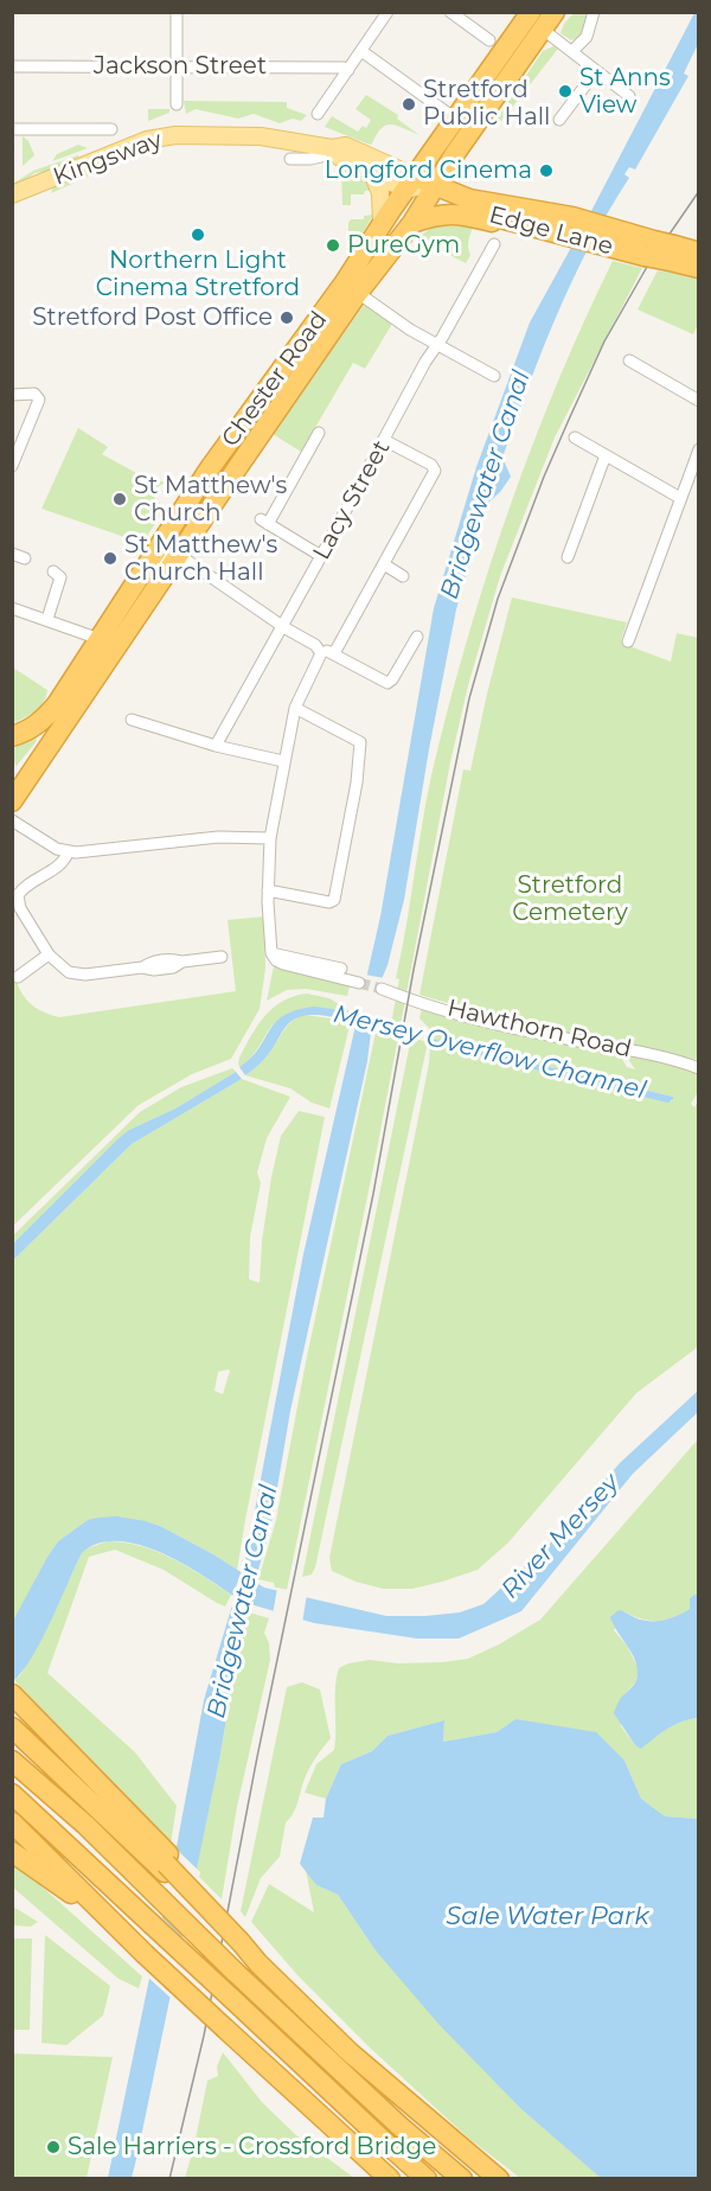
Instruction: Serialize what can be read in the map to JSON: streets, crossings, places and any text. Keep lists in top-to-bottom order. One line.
{"streets":{"highway":["Edge Lane","Chester Road"],"main road":["Kingsway"],"street":["Jackson Street","Lacy Street","Hawthorn Road"]},"crossings":[["Kingsway","Edge Lane"],["Kingsway","Chester Road"],["Edge Lane","Chester Road"]],"water":["Bridgewater Canal","Mersey Overflow Channel","River Mersey","Sale Water Park"],"parks":["Stretford Cemetery"],"places":["St Anns View","Stretford Public Hall","Longford Cinema","Northern Light Cinema Stretford","PureGym","Stretford Post Office","St Matthew's Church","St Matthew's Church Hall","Sale Harriers - Crossford Bridge"]}
